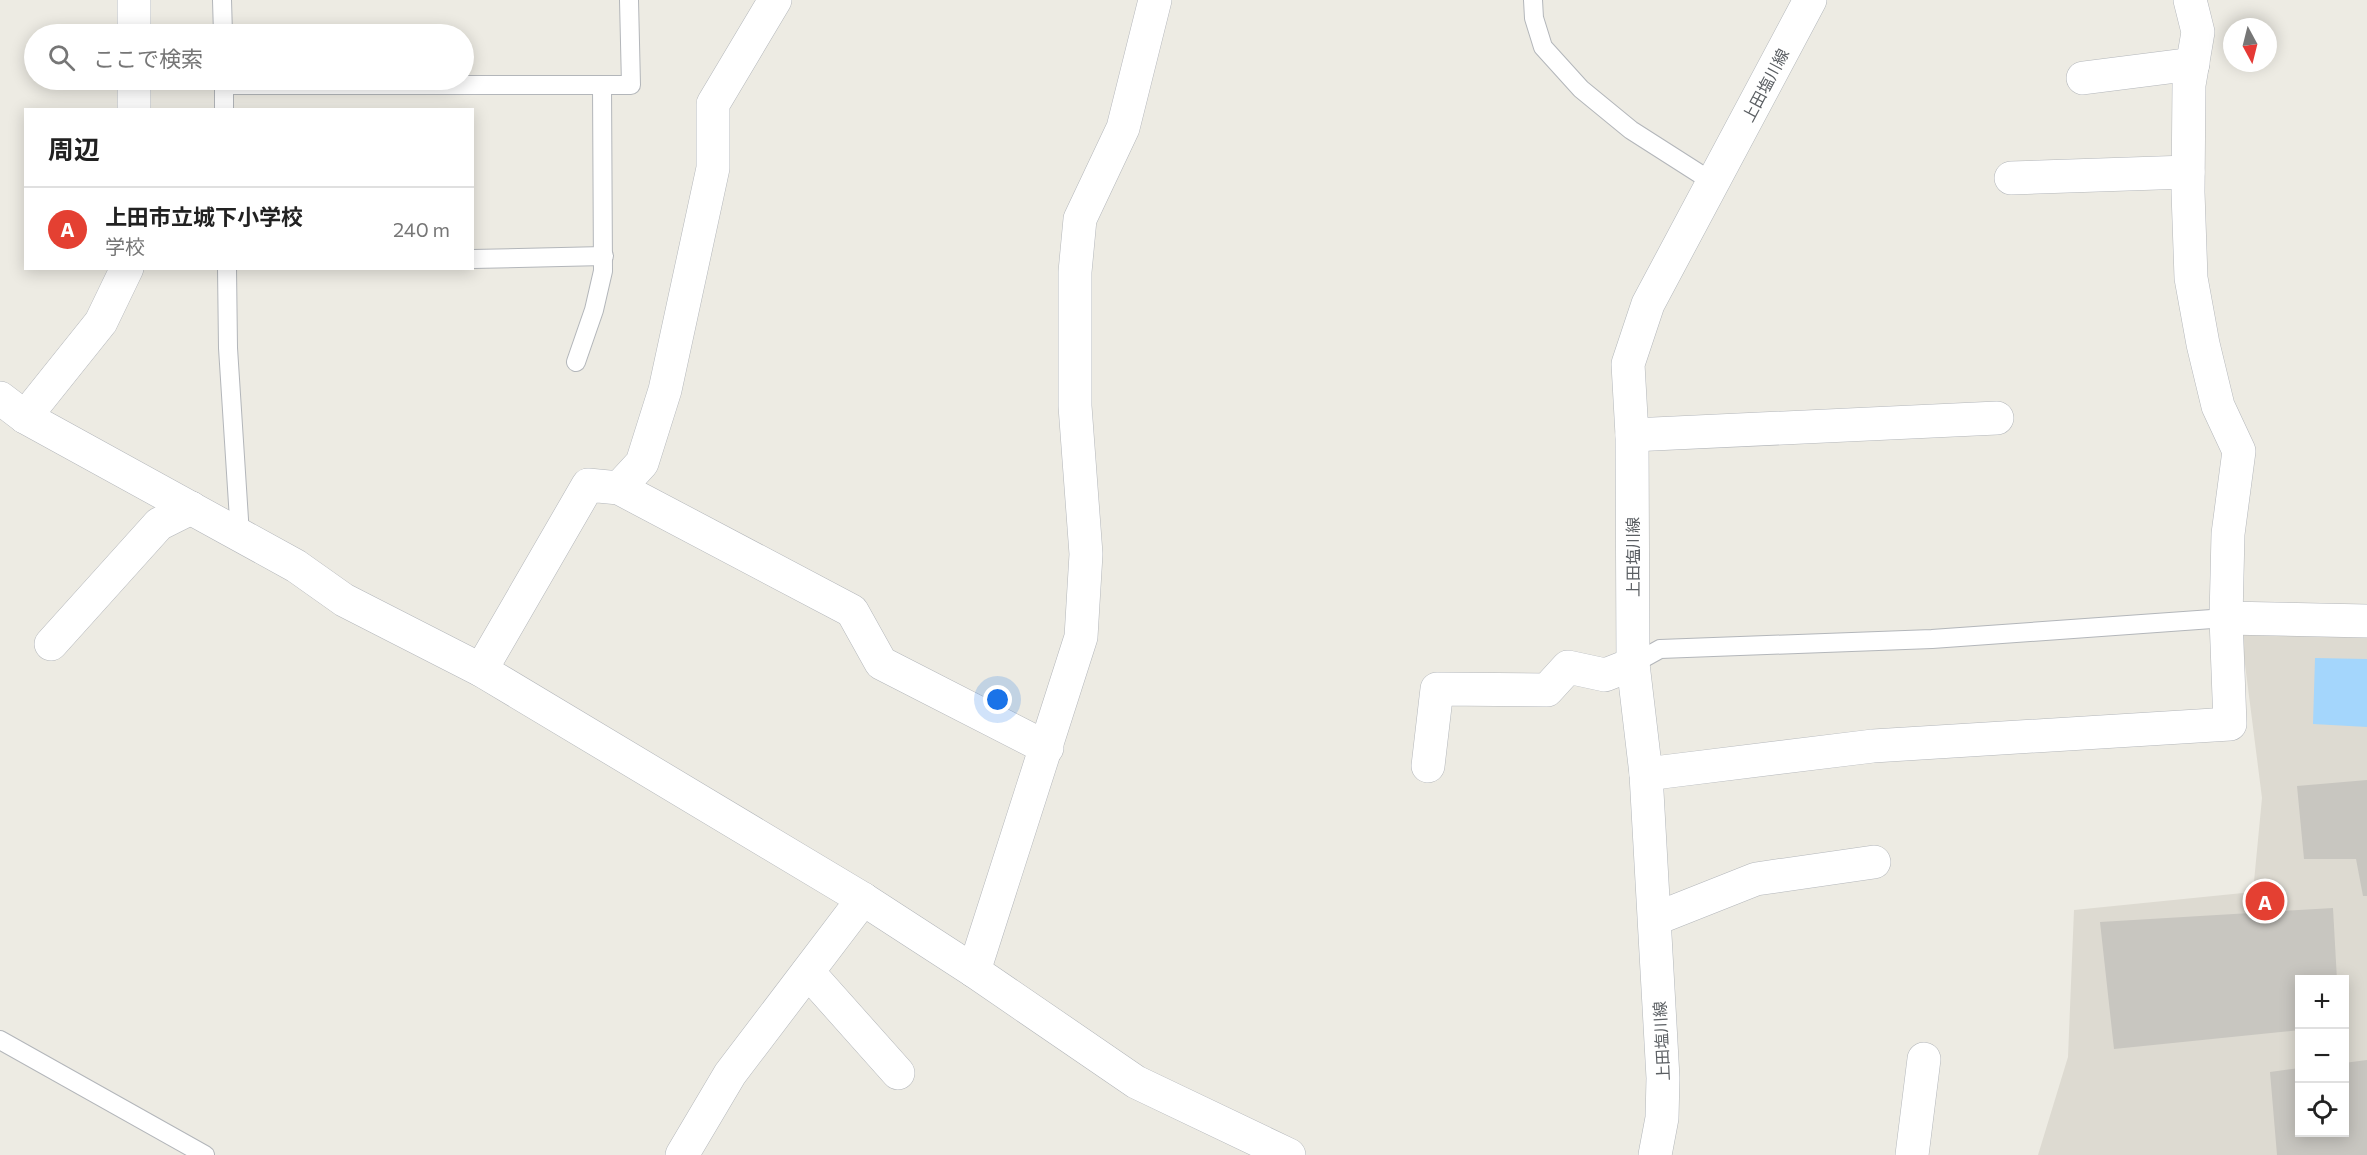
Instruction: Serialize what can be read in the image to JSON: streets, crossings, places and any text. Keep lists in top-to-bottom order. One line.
{"streets":{"street":["上田塩川線"]},"north":"bottom","page":{"search":"ここで検索","heading":"周辺","list":[{"mark":"A","name":"上田市立城下小学校","note":"学校","value":"240 m"}],"pins":"A","map_buttons":["+","−"]}}
